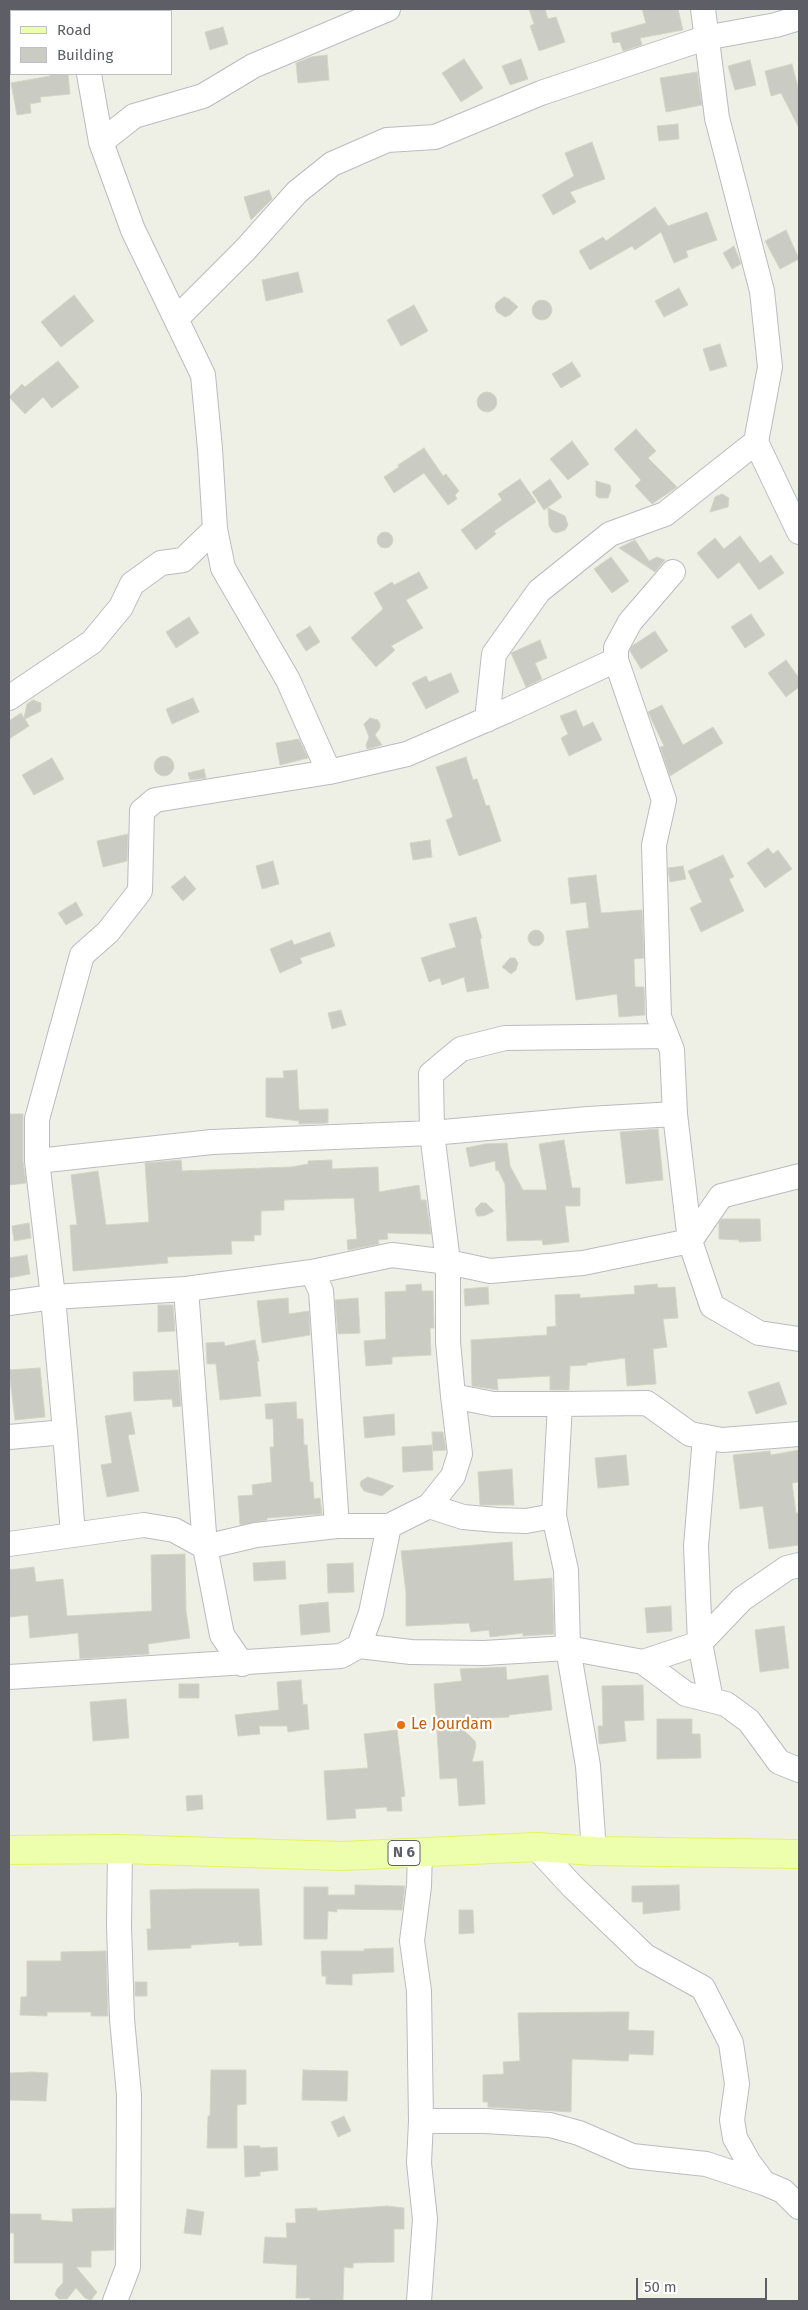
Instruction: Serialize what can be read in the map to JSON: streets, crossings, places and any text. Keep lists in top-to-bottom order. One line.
{"streets":{"main road":["N 6"]},"places":["Le Jourdam"],"legend":["Road","Building"],"scale_bar":"50 m"}
